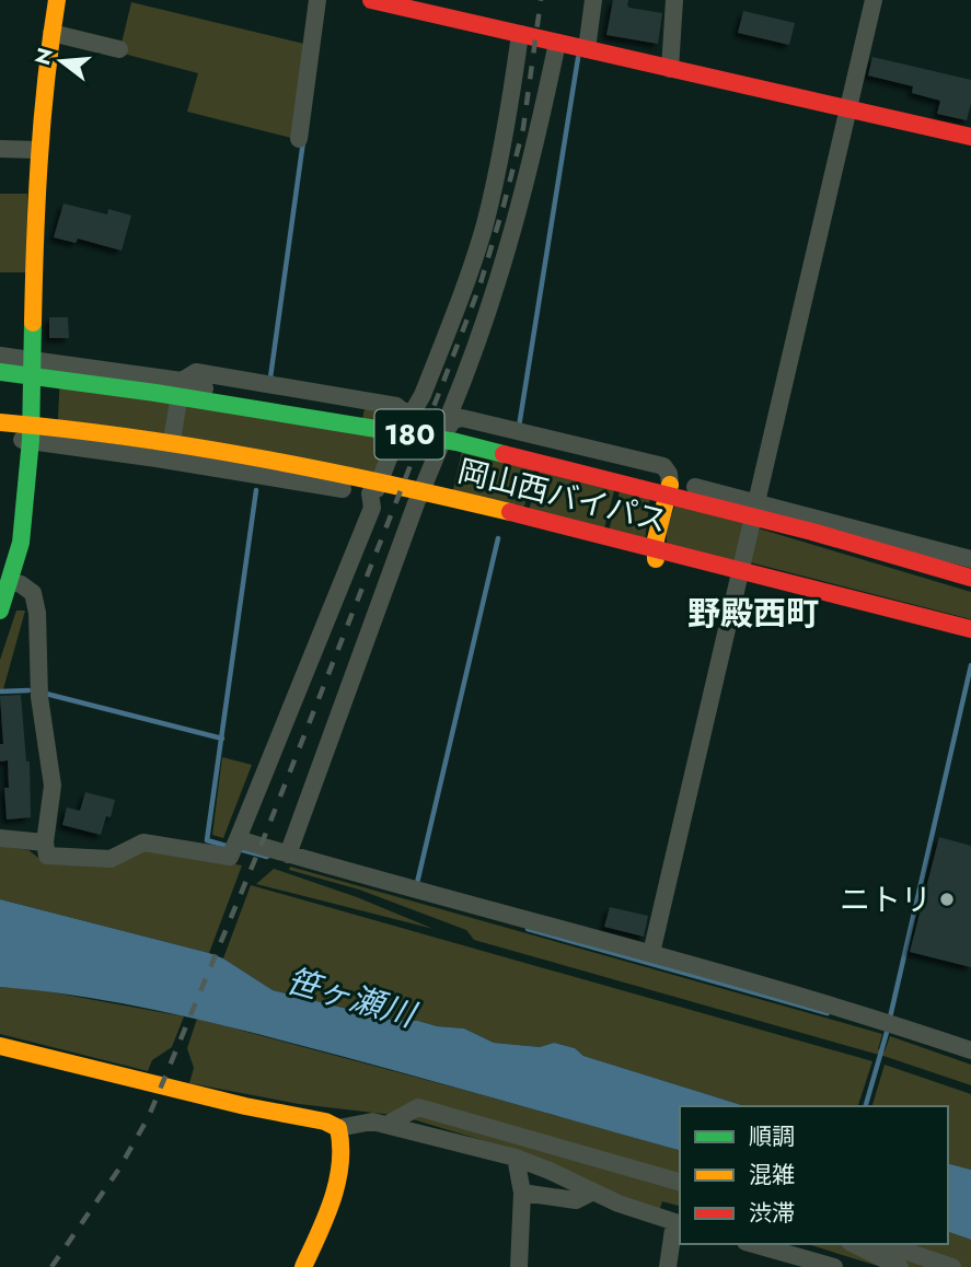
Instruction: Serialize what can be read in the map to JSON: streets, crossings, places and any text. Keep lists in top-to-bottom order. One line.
{"streets":{"main road":["180","岡山西バイパス"]},"districts":["野殿西町"],"water":["笹ヶ瀬川"],"places":["ニトリ"],"legend":["順調","混雑","渋滞"],"north":"left"}
